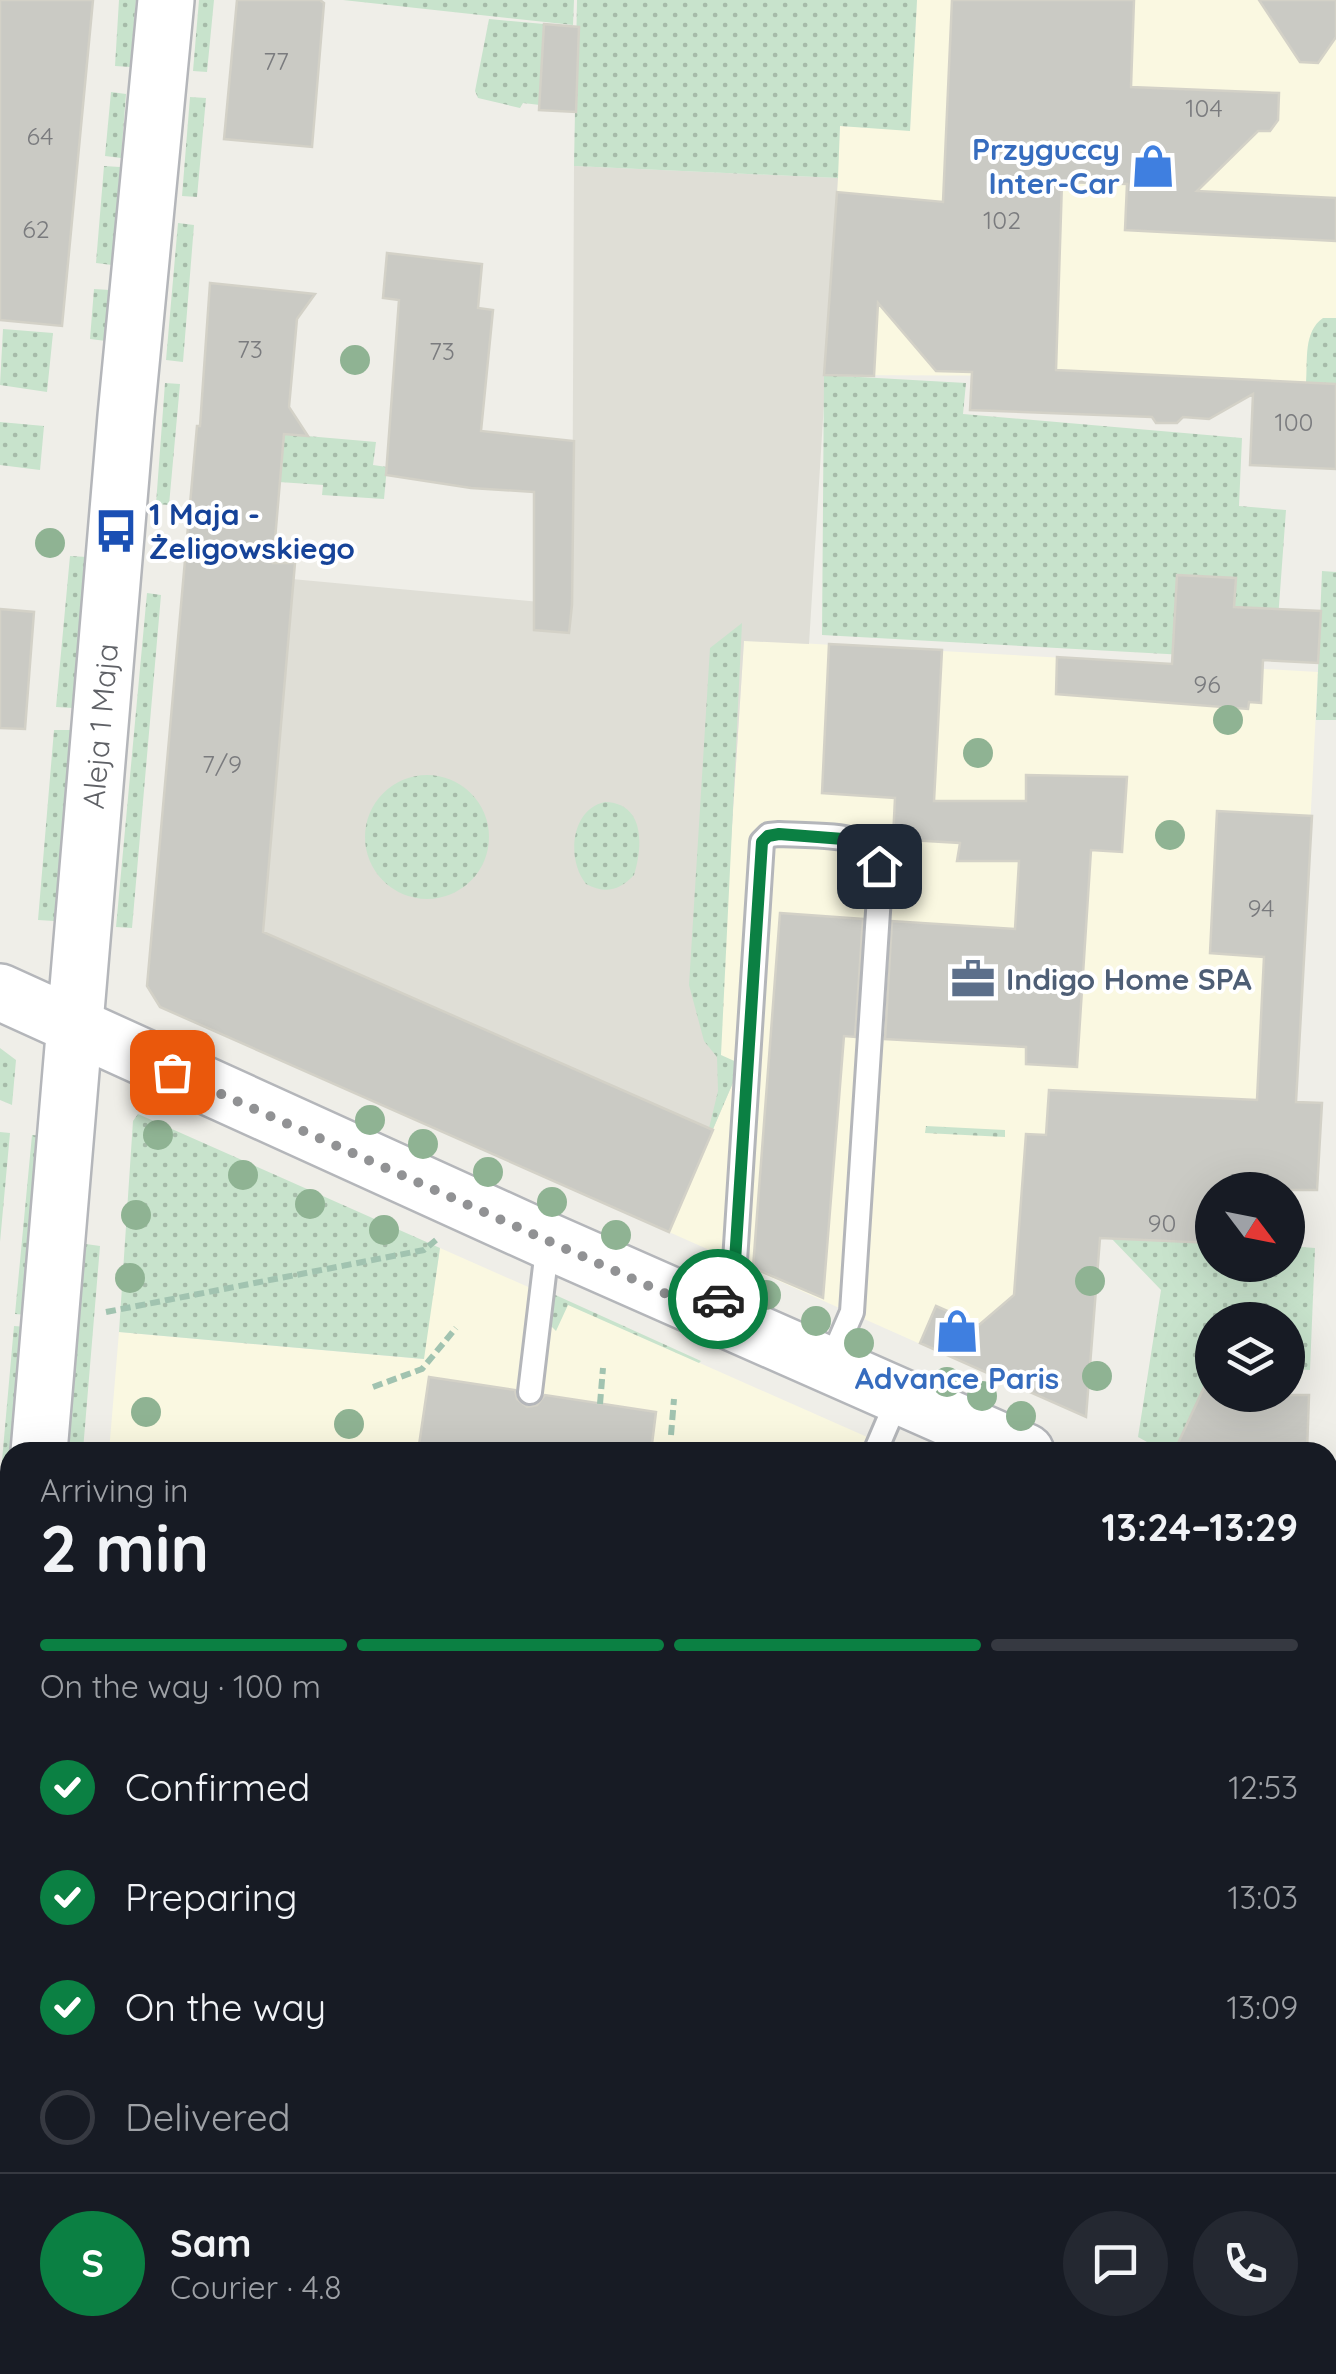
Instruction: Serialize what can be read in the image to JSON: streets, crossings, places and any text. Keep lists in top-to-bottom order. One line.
{"streets":{"street":["Aleja 1 Maja"]},"places":{"shop":["Przyguccy Inter-Car","Advance Paris"],"bus stop":["1 Maja - Żeligowskiego"],"office":["Indigo Home SPA"]},"house_numbers":["77","104","64","102","62","73","73","100","96","7/9","94","90"],"north":"bottom right","page":{"heading":["2 min","Arriving in","13:24–13:29"],"panel":["Sam","Courier · 4.8"],"bar":"On the way · 100 m","list":[["Confirmed","12:53"],["Preparing","13:03"],["On the way","13:09"],"Delivered"],"round":"S"}}
